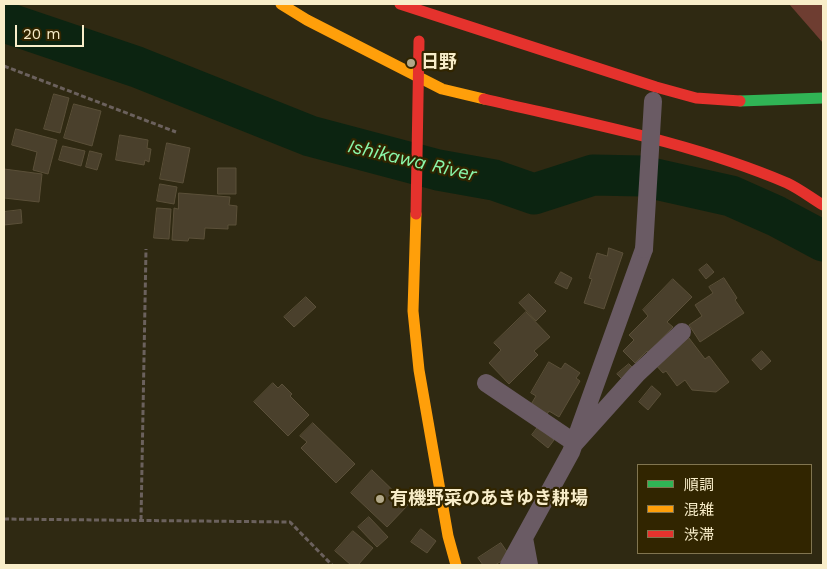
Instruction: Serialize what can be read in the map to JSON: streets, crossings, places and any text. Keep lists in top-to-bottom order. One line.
{"water":["Ishikawa River"],"places":["日野","有機野菜のあきゆき耕場"],"legend":["順調","混雑","渋滞"],"scale_bar":"20 m"}
